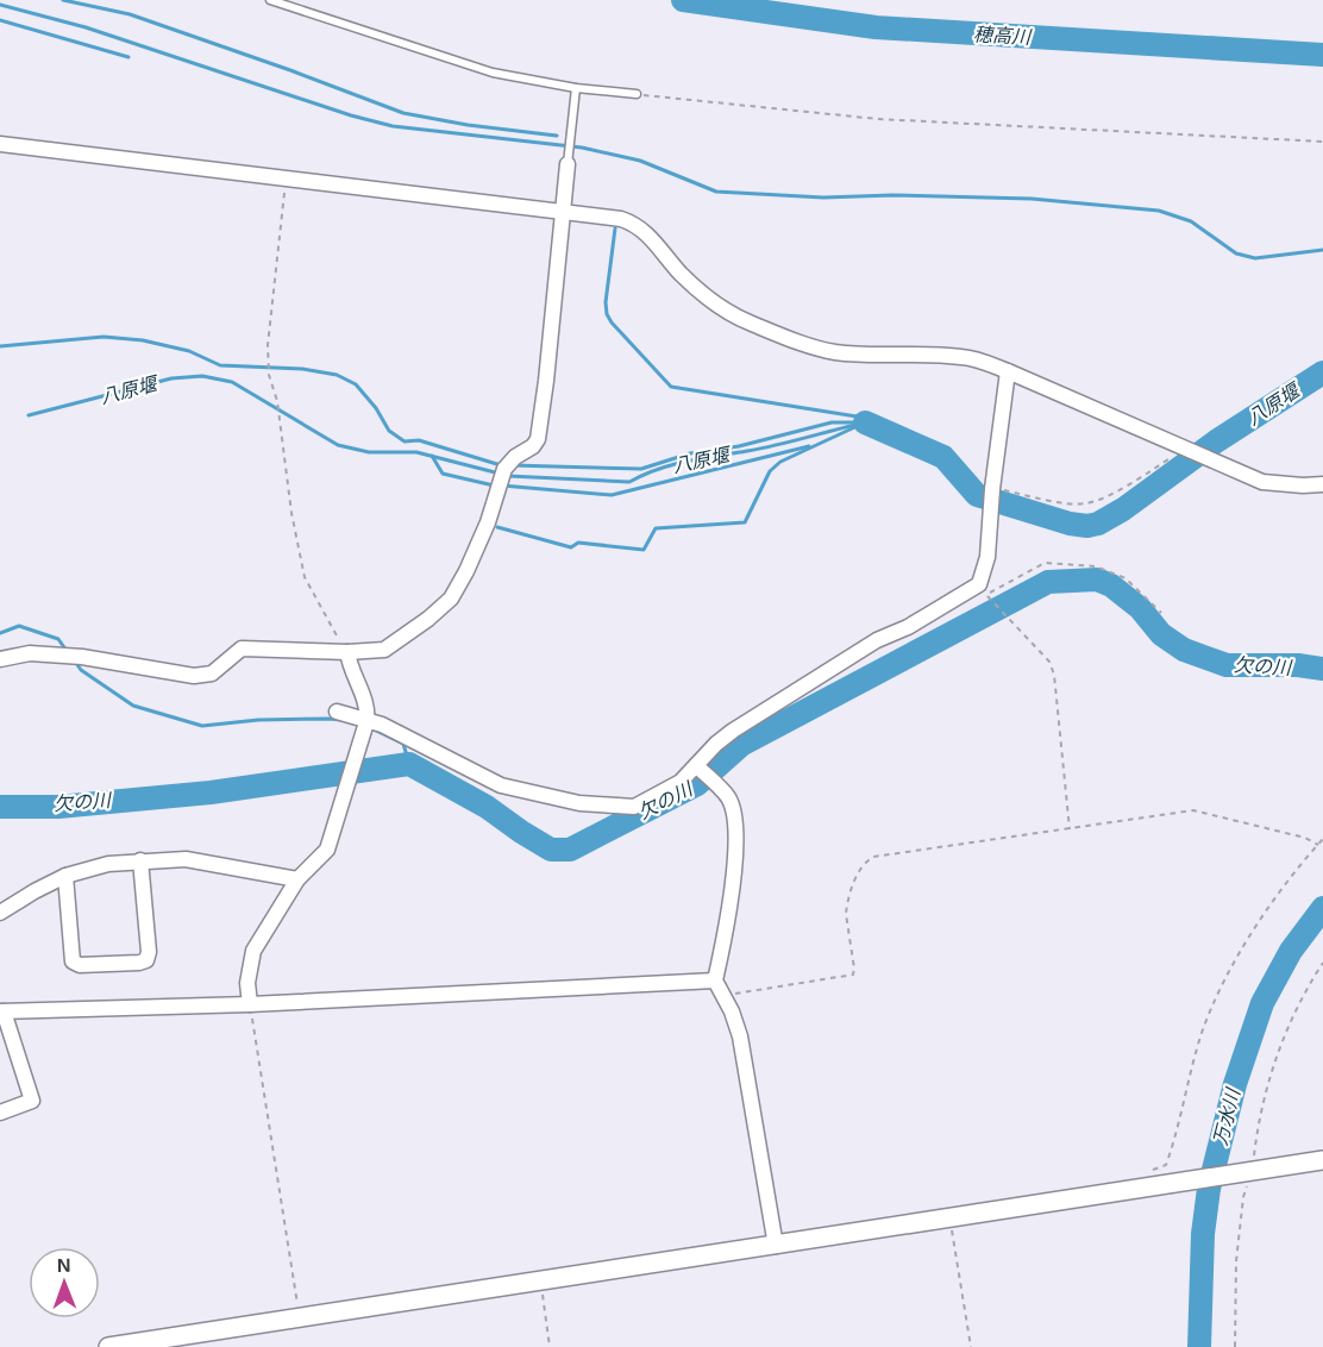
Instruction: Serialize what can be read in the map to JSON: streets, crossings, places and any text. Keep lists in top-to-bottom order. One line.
{"water":["穂高川","八原堰","欠の川","万水川"],"north":"top"}
